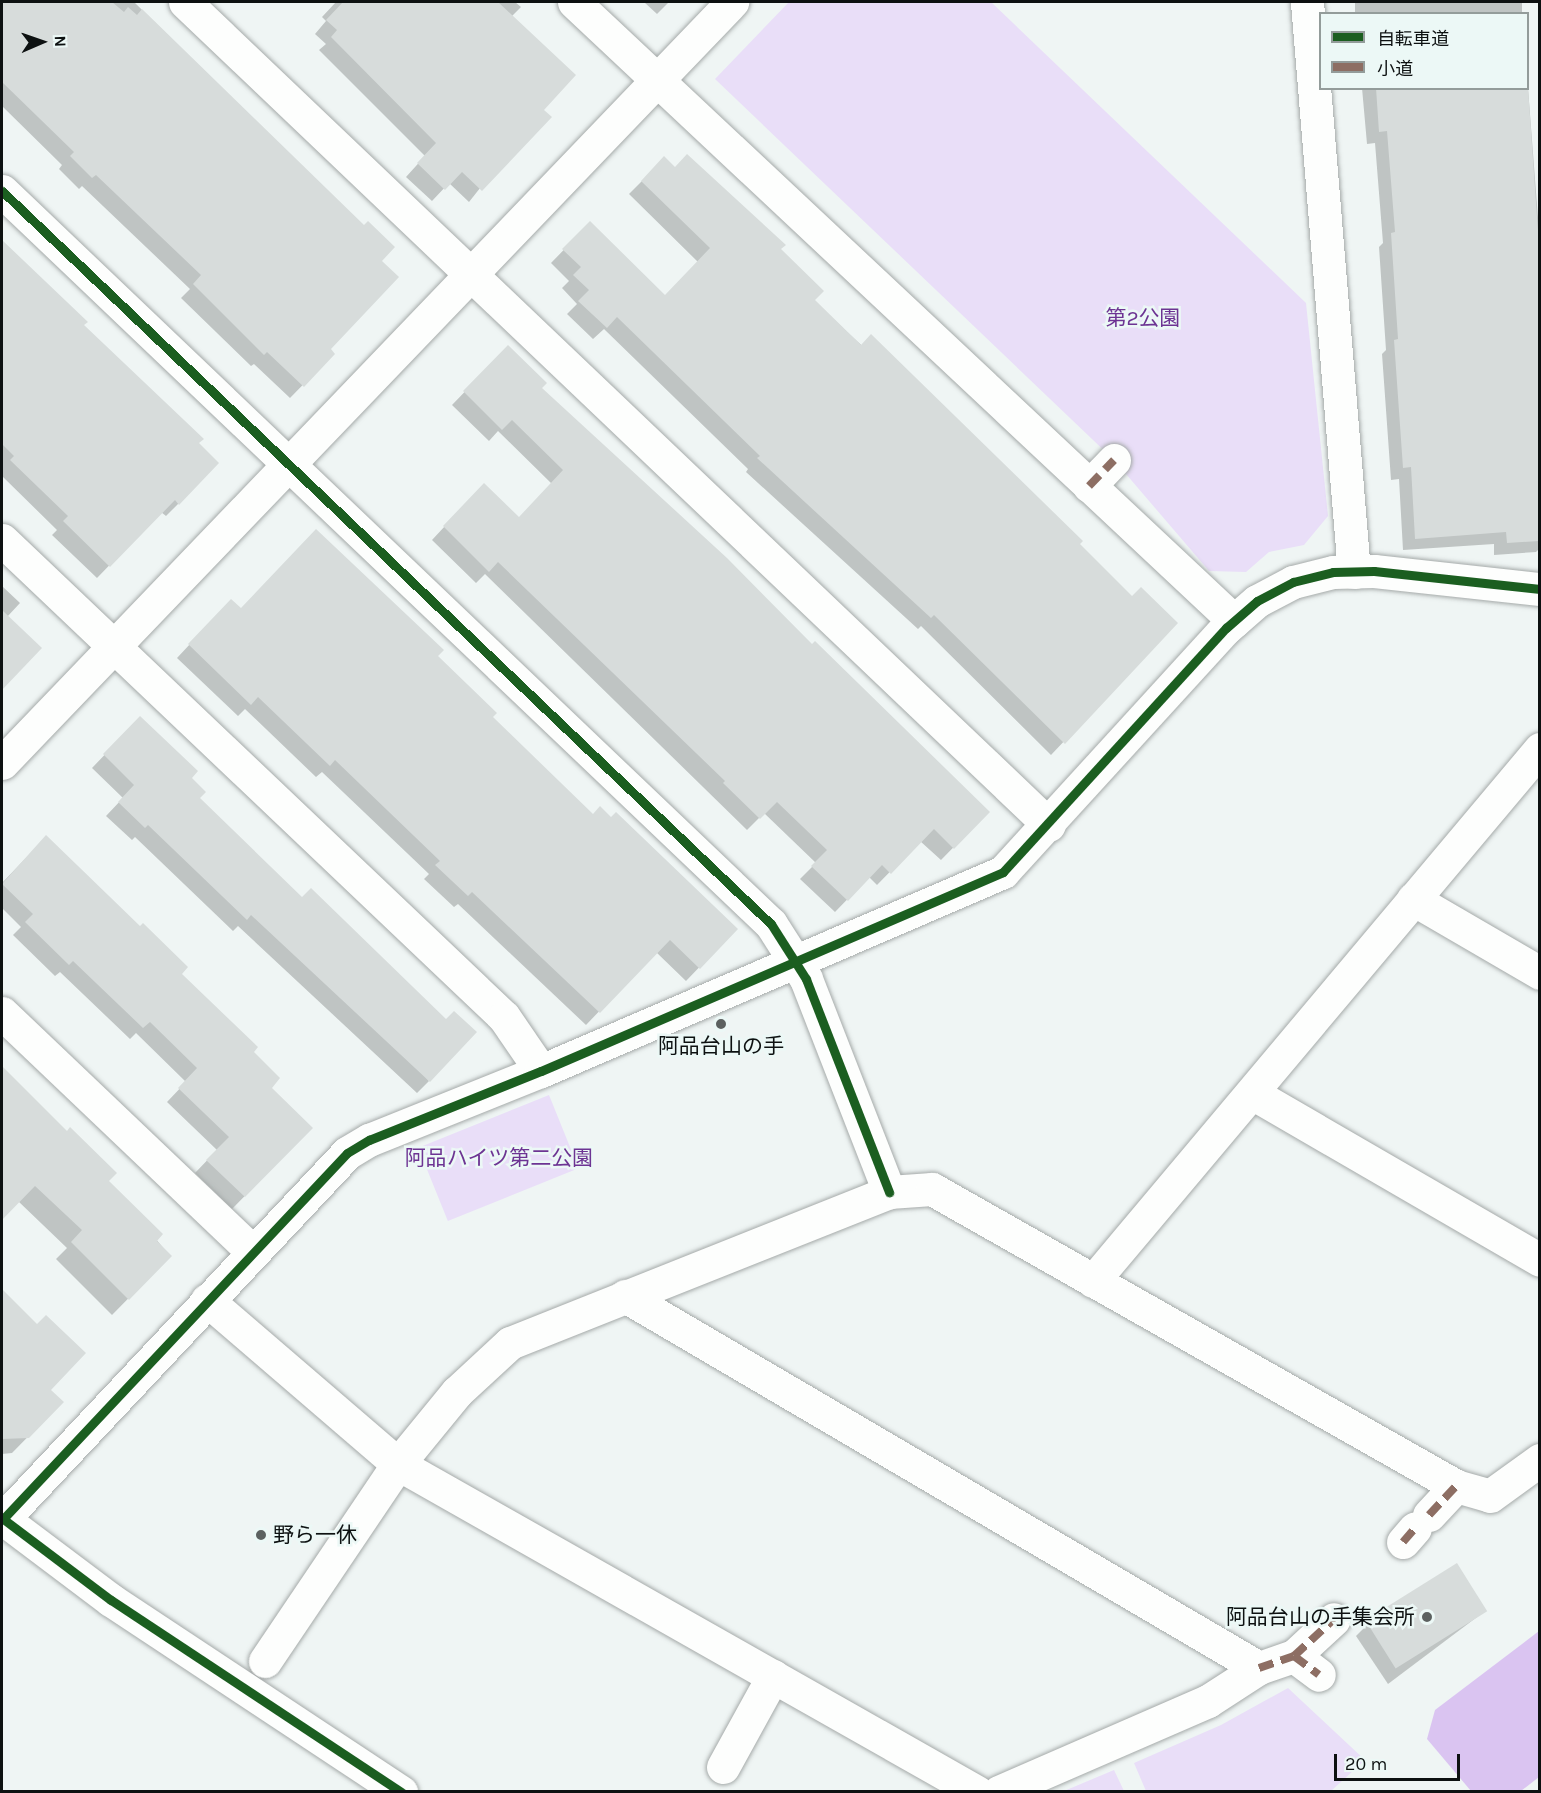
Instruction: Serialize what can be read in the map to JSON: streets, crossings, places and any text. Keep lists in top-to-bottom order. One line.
{"parks":["第2公園","阿品ハイツ第二公園"],"places":["阿品台山の手","野ら一休","阿品台山の手集会所"],"legend":["自転車道","小道"],"scale_bar":"20 m","north":"right"}
